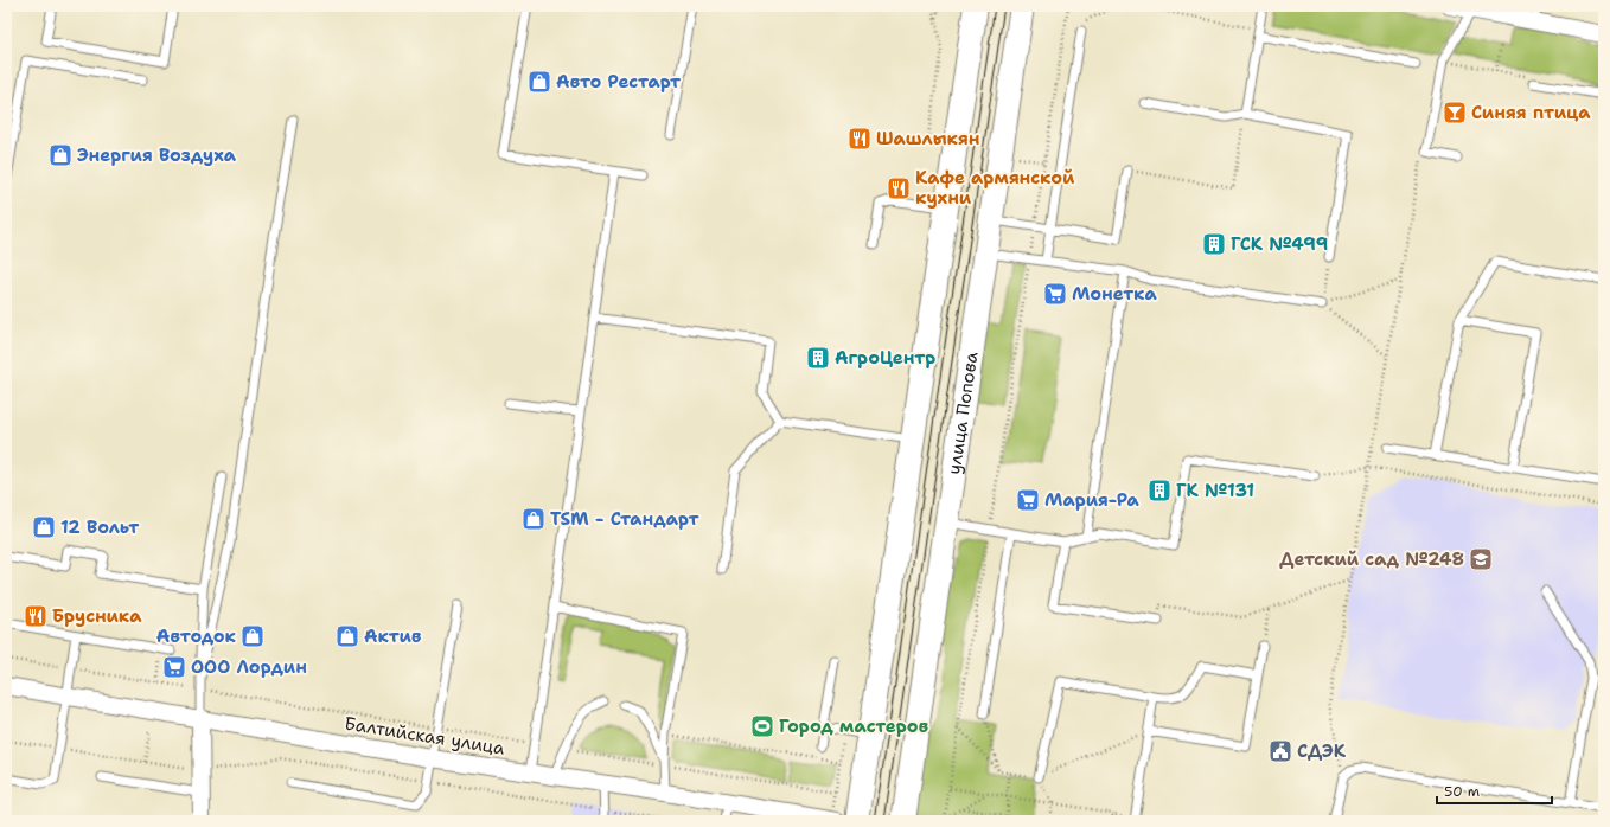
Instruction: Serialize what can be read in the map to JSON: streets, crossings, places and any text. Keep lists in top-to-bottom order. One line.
{"streets":{"main road":["улица Попова"],"street":["Балтийская улица"]},"places":{"shop":["Авто Рестарт","Энергия Воздуха","TSM - Стандарт","12 Вольт","Автодок","Актив"],"bar":["Синяя птица"],"restaurant":["Шашлыкян","Кафе армянской кухни","Брусника"],"building":["ГСК №499","АгроЦентр","ГК №131"],"supermarket":["Монетка","Мария-Ра","ООО Лордин"],"school or university":["Детский сад №248"],"sports":["Город мастеров"],"public building":["СДЭК"]},"scale_bar":"50 m"}
